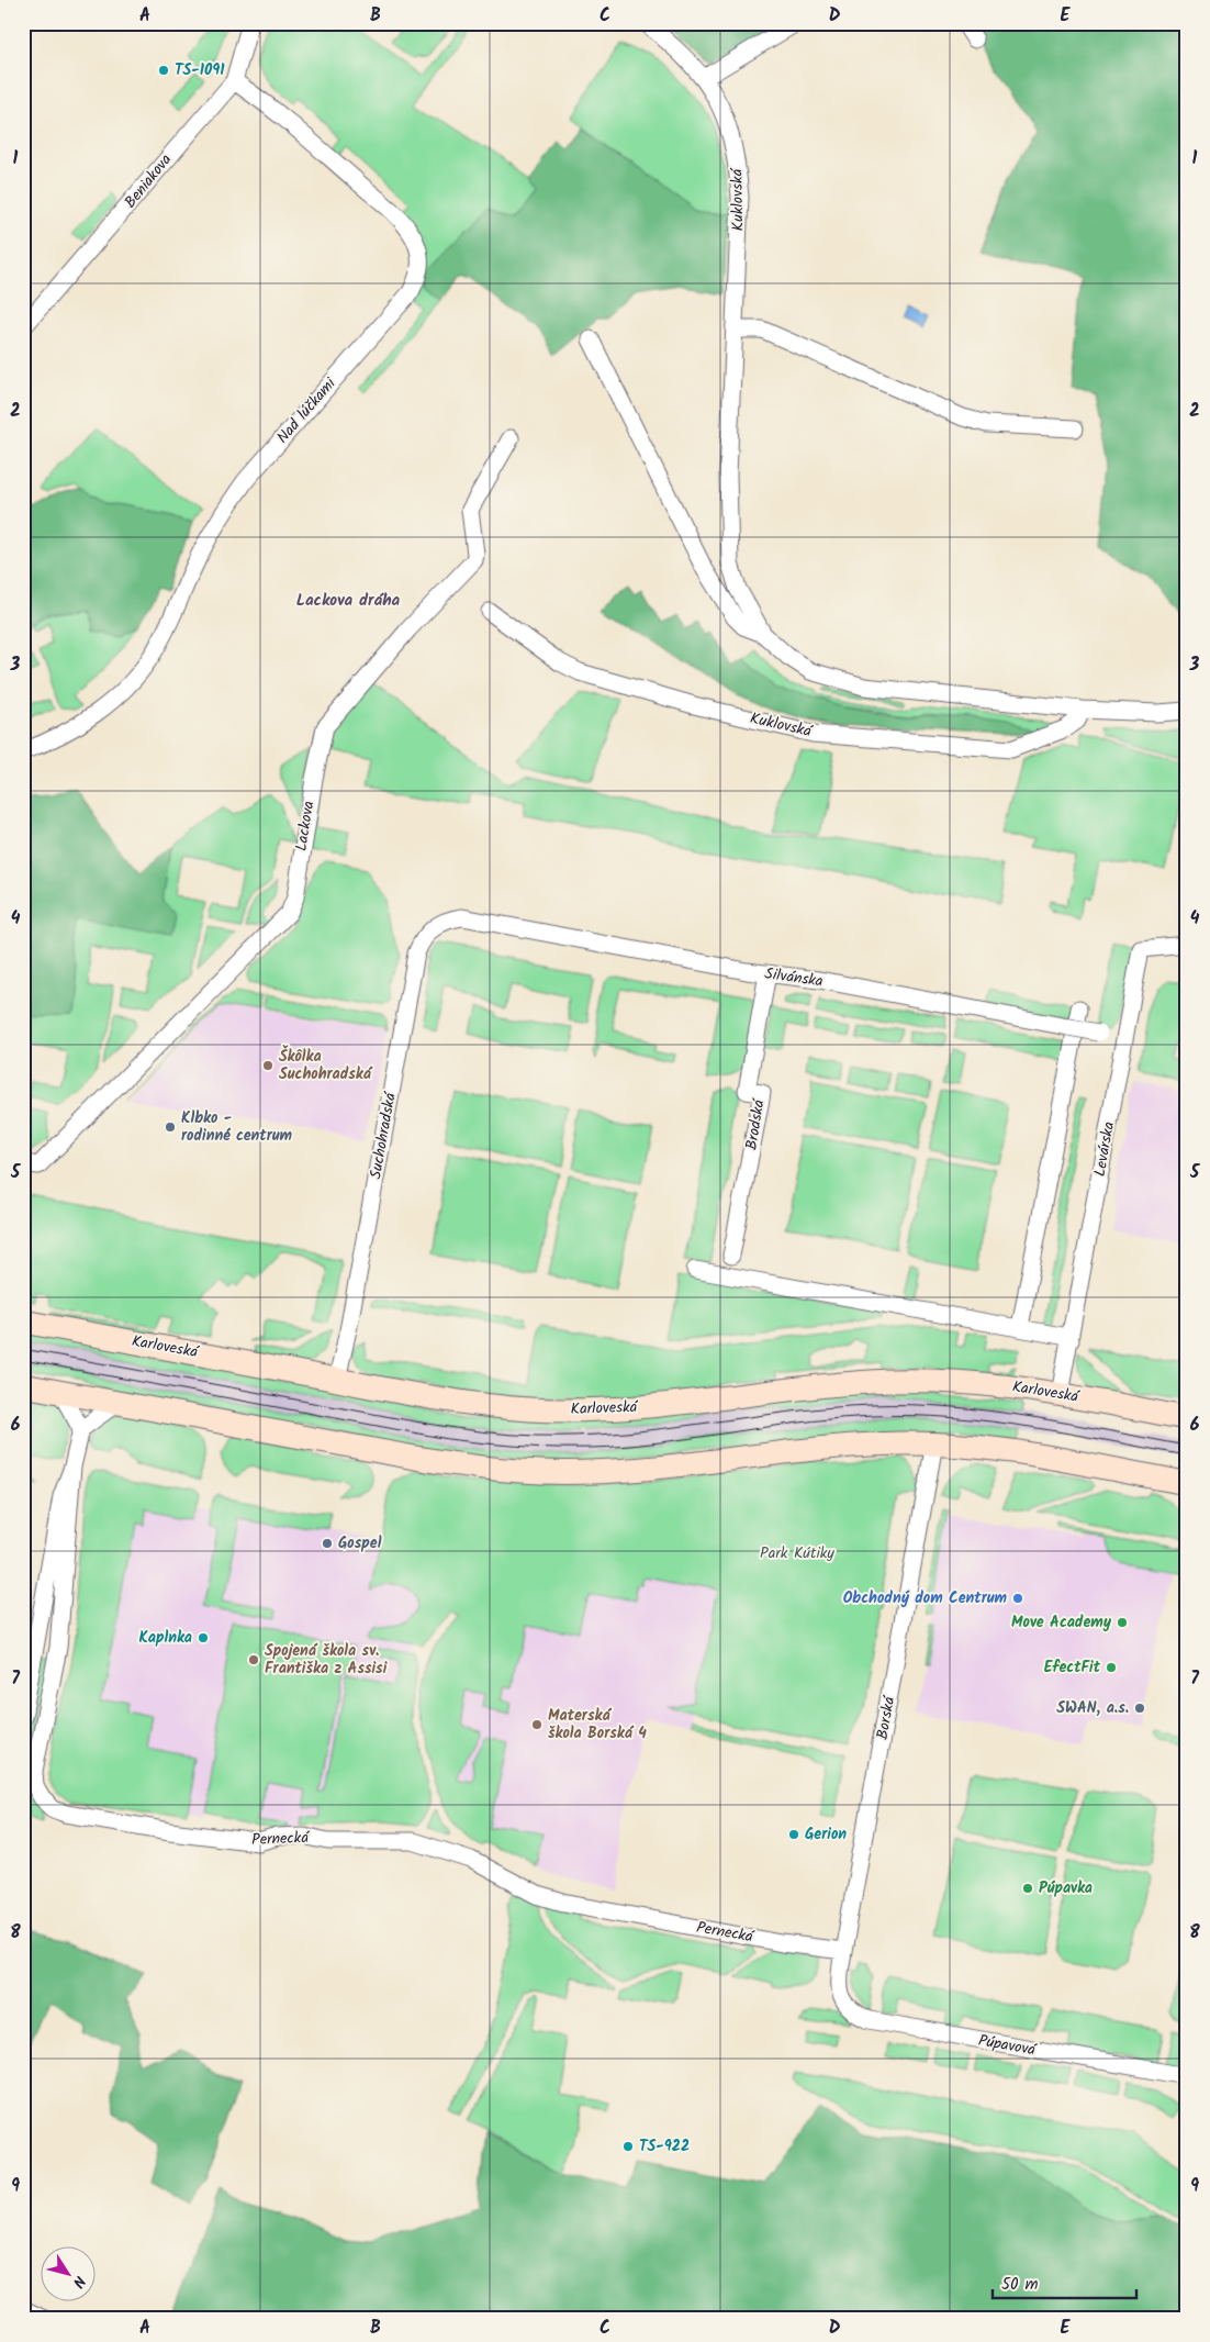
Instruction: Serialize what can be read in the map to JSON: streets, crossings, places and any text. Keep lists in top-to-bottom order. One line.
{"streets":{"main road":["Karloveská"],"street":["Beniakova","Kuklovská","Nad lúčkami","Lackova","Silvánska","Brodská","Suchohradská","Levárska","Borská","Pernecká","Púpavová"]},"crossings":[["Beniakova","Nad lúčkami"],["Silvánska","Brodská"],["Silvánska","Suchohradská"],["Silvánska","Levárska"],["Suchohradská","Karloveská"],["Levárska","Karloveská"],["Borská","Pernecká"],["Borská","Púpavová"]],"districts":["Lackova dráha"],"parks":["Park Kútiky"],"places":["TS-1091","Škôlka Suchohradská","Klbko - rodinné centrum","Gospel","Obchodný dom Centrum","Move Academy","Kaplnka","Spojená škola sv. Františka z Assisi","EfectFit","SWAN, a.s.","Materská škola Borská 4","Gerion","Púpavka","TS-922"],"scale_bar":"50 m","north":"bottom right","grid":{"columns":["A","B","C","D","E"],"rows":["1","2","3","4","5","6","7","8","9"]}}
